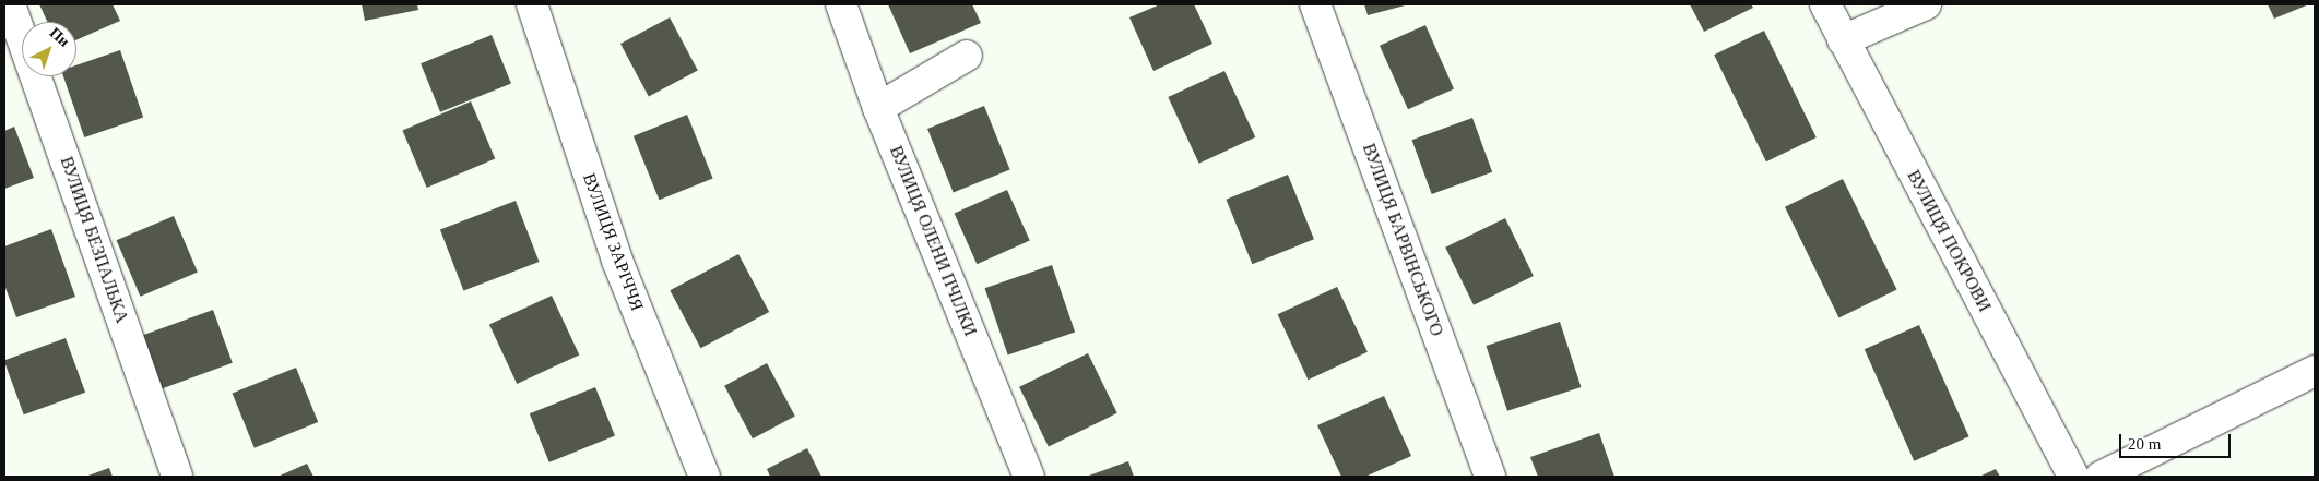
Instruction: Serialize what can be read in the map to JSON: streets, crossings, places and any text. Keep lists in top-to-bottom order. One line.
{"streets":{"street":["ВУЛИЦЯ БЕЗПАЛЬКА","ВУЛИЦЯ БАРВІНСЬКОГО","ВУЛИЦЯ ОЛЕНИ ПЧІЛКИ","ВУЛИЦЯ ПОКРОВИ","ВУЛИЦЯ ЗАРІЧЧЯ"]},"scale_bar":"20 m","north":"top right"}
